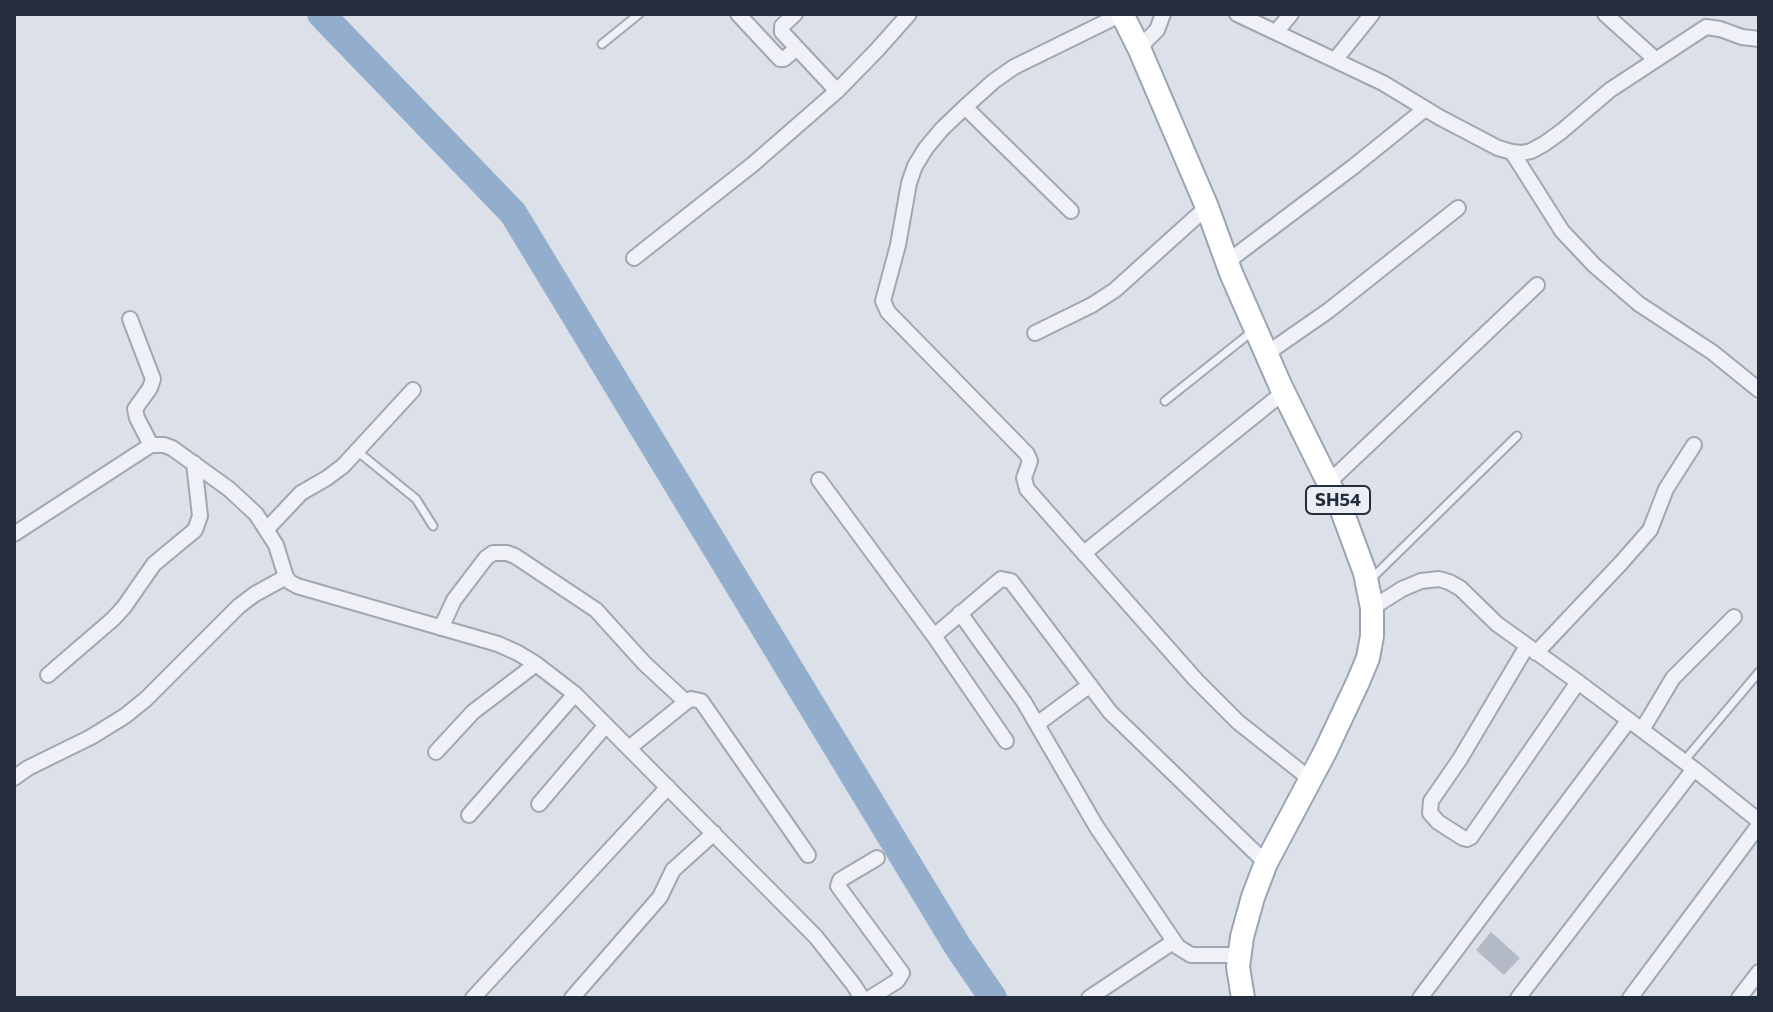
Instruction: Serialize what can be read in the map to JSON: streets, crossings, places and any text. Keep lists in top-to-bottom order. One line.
{"streets":{"main road":["SH54"]}}
